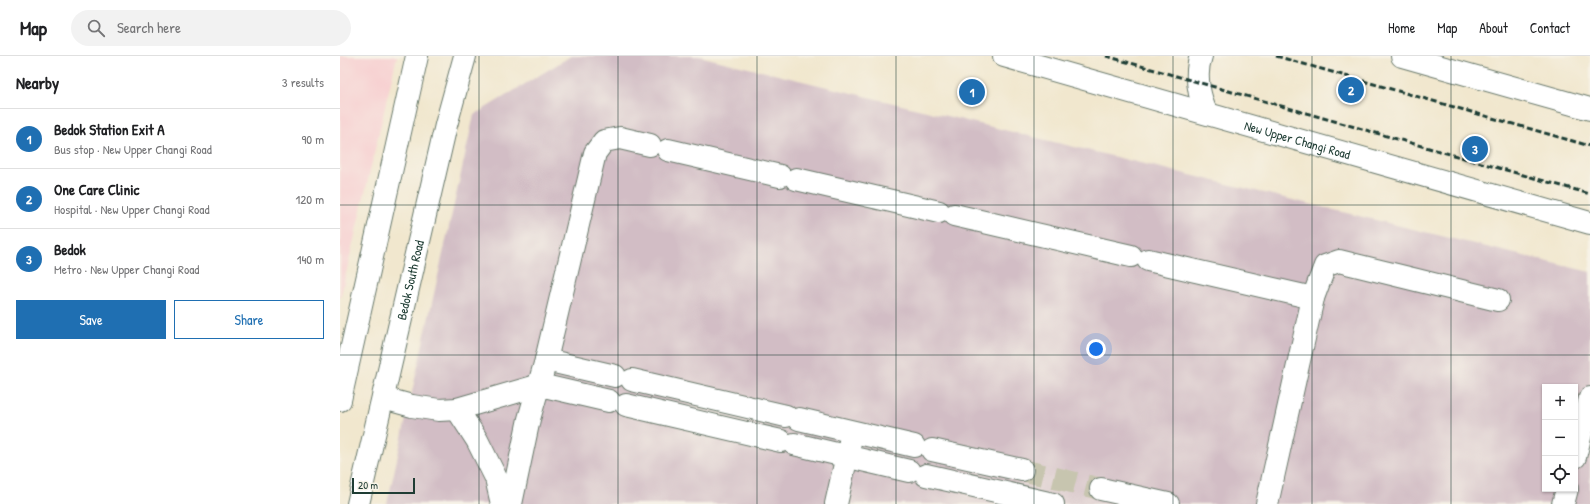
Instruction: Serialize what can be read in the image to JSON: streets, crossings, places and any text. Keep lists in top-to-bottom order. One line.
{"streets":{"main road":["New Upper Changi Road","Bedok South Road"]},"scale_bar":"20 m","page":{"header":"Map","search":"Search here","nav":["Home","Map","About","Contact"],"heading":["Nearby","3 results"],"pins":["2","1","3"],"list":[{"mark":"1","name":"Bedok Station Exit A","note":"Bus stop · New Upper Changi Road","value":"90 m"},{"mark":"2","name":"One Care Clinic","note":"Hospital · New Upper Changi Road","value":"120 m"},{"mark":"3","name":"Bedok","note":"Metro · New Upper Changi Road","value":"140 m"}],"buttons":["Save","Share"],"map_buttons":["+","−"],"scale":"20 m"}}
